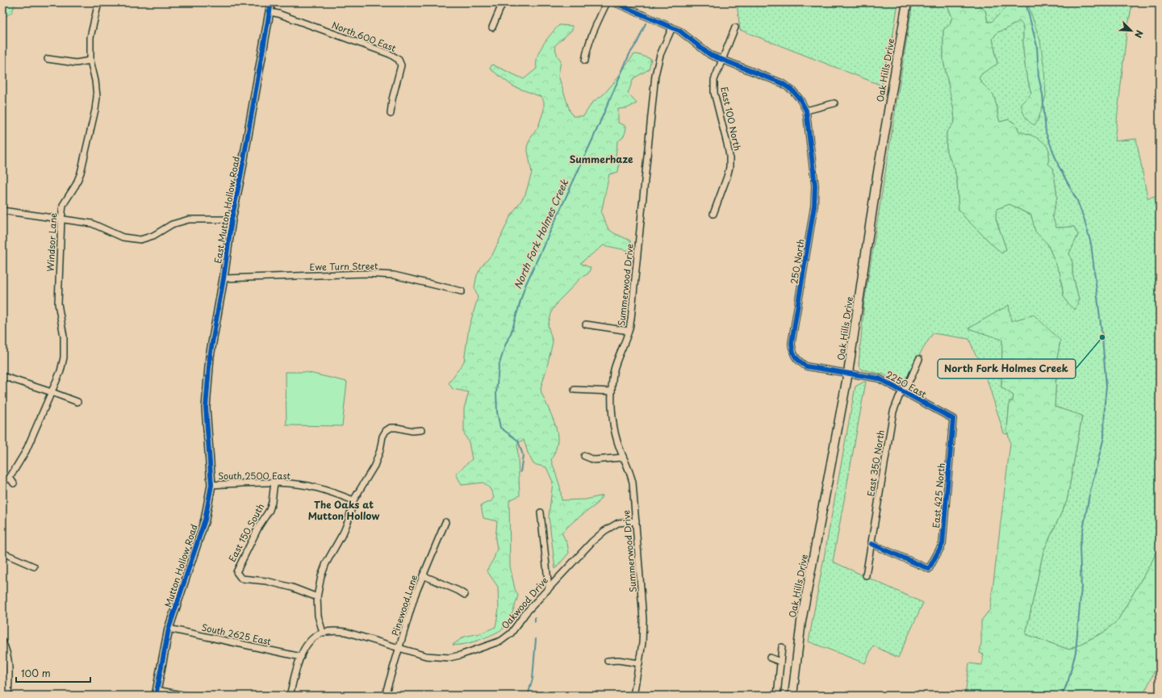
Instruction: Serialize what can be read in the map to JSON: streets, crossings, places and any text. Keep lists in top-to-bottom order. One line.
{"streets":{"main road":["Oak Hills Drive"],"street":["North 600 East","East 100 North","East Mutton Hollow Road","Windsor Lane","250 North","Ewe Turn Street","Summerwood Drive","2250 East","East 350 North","South 2500 East","East 425 North","East 150 South","Mutton Hollow Road","Oakwood Drive","Pinewood Lane","South 2625 East"]},"crossings":[["North 600 East","East Mutton Hollow Road"],["Oak Hills Drive","250 North"],["Oak Hills Drive","2250 East"],["East Mutton Hollow Road","Ewe Turn Street"],["East Mutton Hollow Road","Mutton Hollow Road"],["250 North","2250 East"],["Summerwood Drive","Oakwood Drive"],["2250 East","East 350 North"],["2250 East","East 425 North"],["East 350 North","East 425 North"],["South 2500 East","East 150 South"],["South 2500 East","Mutton Hollow Road"],["Mutton Hollow Road","South 2625 East"],["Oakwood Drive","Pinewood Lane"]],"districts":["Summerhaze","The Oaks at Mutton Hollow"],"water":["North Fork Holmes Creek"],"places":["North Fork Holmes Creek"],"scale_bar":"100 m","north":"bottom right"}
